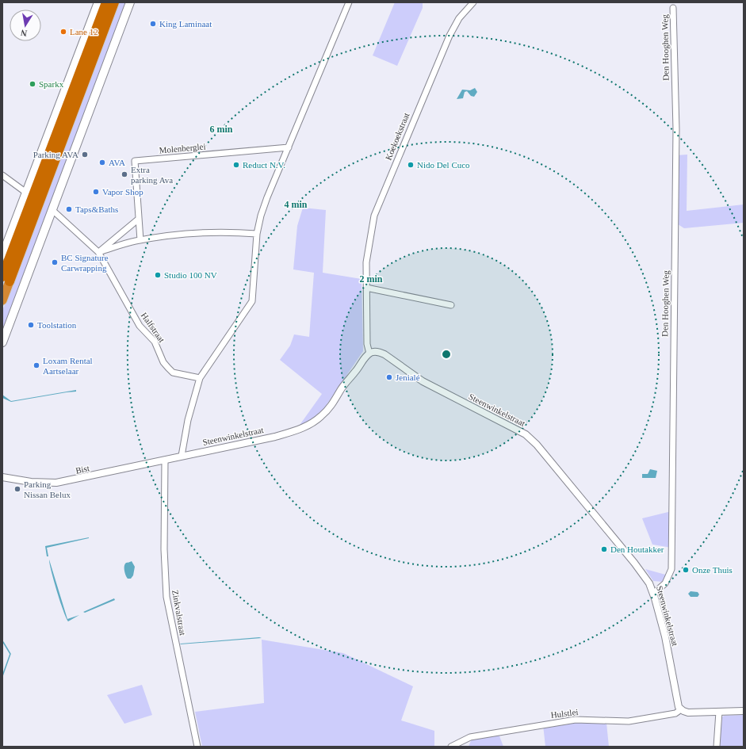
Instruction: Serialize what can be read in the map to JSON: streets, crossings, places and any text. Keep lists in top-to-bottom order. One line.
{"streets":{"street":["Den Hooghen Weg","Koekoekstraat","Molenberglei","Halfstraat","Steenwinkelstraat","Bist","Zinkvalstraat","Hulstlei"]},"crossings":[["Den Hooghen Weg","Steenwinkelstraat"],["Koekoekstraat","Steenwinkelstraat"],["Steenwinkelstraat","Bist"],["Steenwinkelstraat","Zinkvalstraat"],["Steenwinkelstraat","Hulstlei"],["Bist","Zinkvalstraat"]],"places":["King Laminaat","Lane 12","Sparkx","Parking AVA","AVA","Reduct N.V.","Nido Del Cuco","Extra parking Ava","Vapor Shop","Taps&Baths","BC Signature Carwrapping","Studio 100 NV","Toolstation","Loxam Rental Aartselaar","Jenialé","Parking Nissan Belux","Den Houtakker","Onze Thuis"],"north":"bottom","rings":["6 min","4 min","2 min"]}
